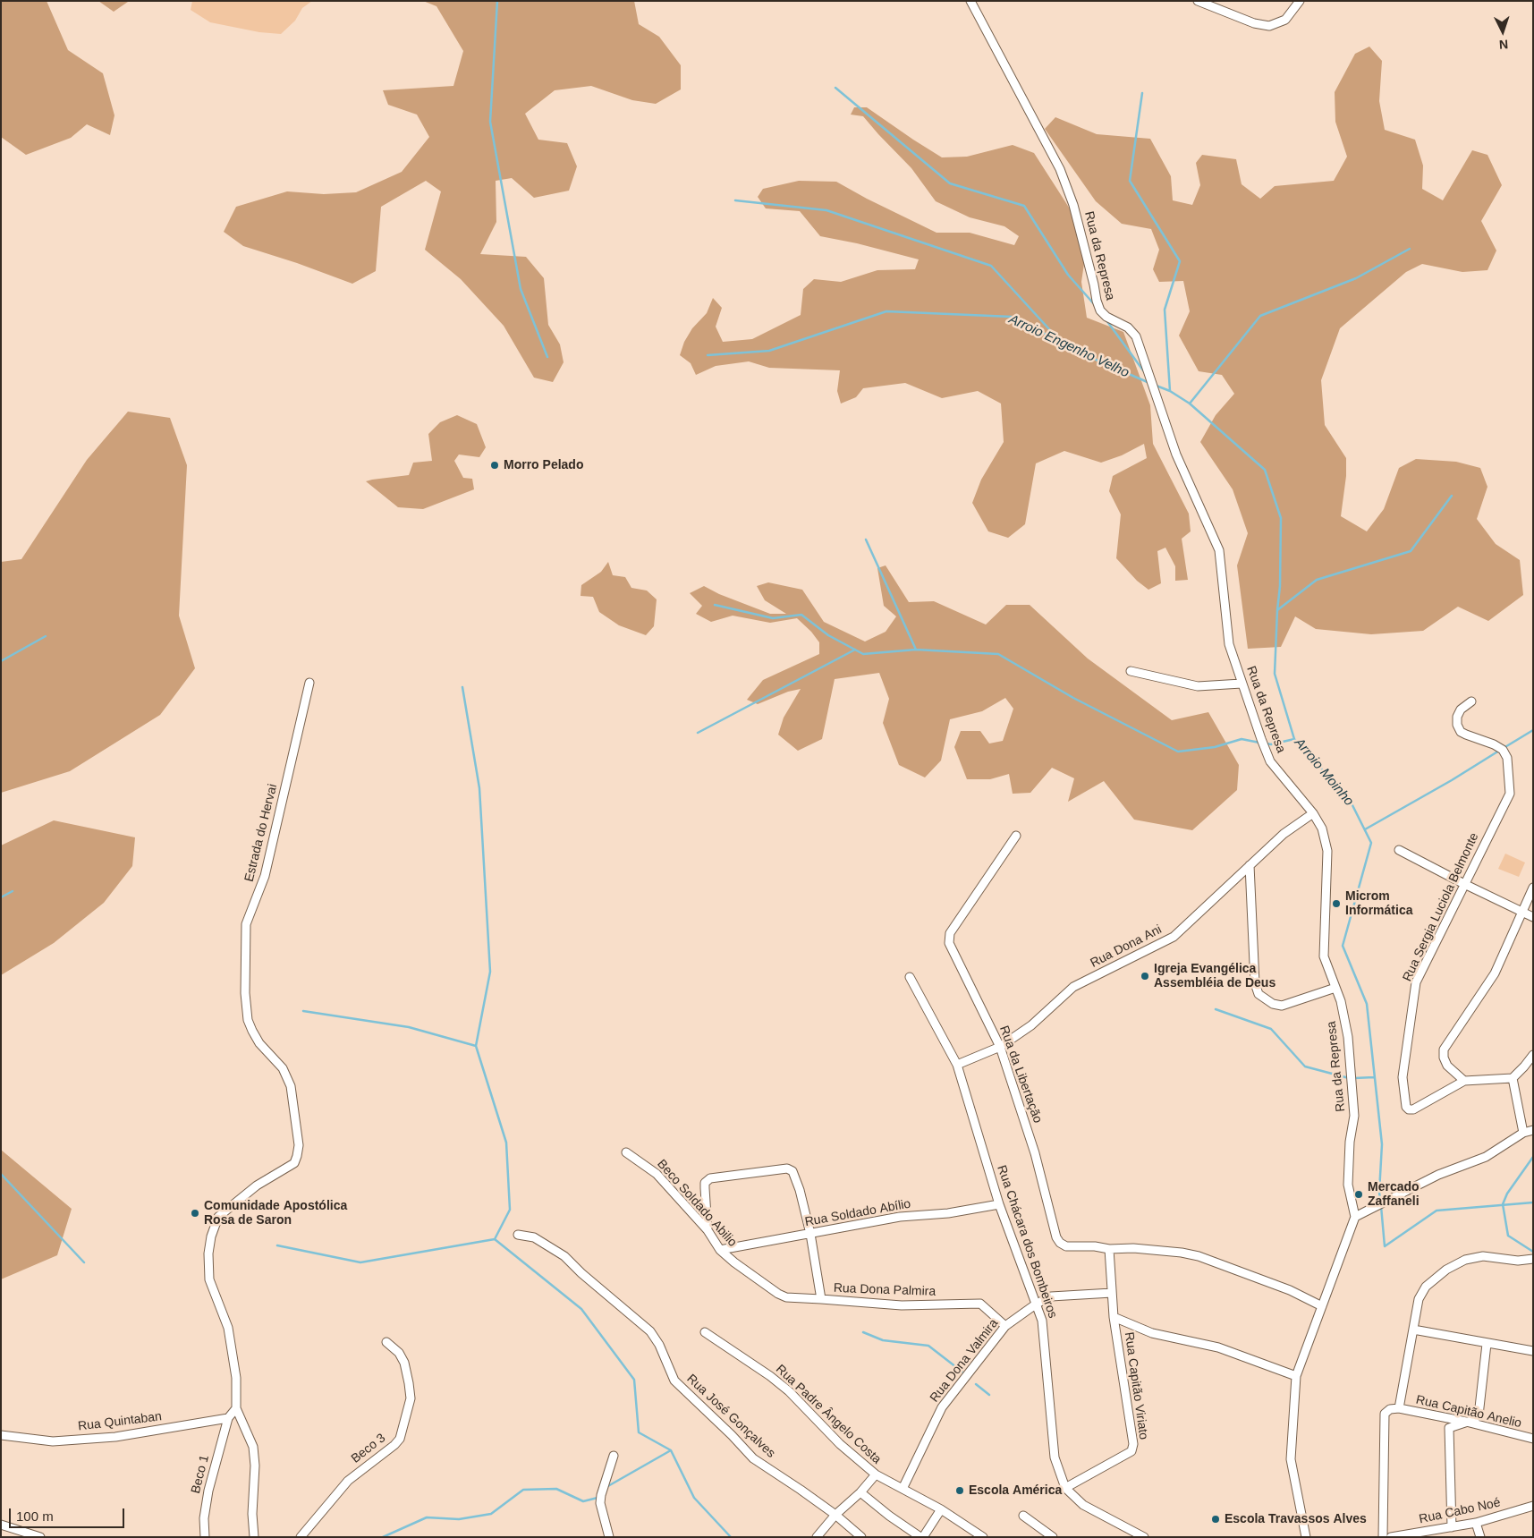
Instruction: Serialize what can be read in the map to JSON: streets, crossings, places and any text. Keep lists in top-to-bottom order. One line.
{"streets":{"street":["Rua da Represa","Estrada do Hervai","Rua Sergia Luciola Belmonte","Rua Dona Ani","Rua da Libertação","Beco Soldado Abilio","Rua Soldado Abílio","Rua Chácara dos Bombeiros","Rua Dona Palmira","Rua Dona Valmira","Rua Capitão Viriato","Rua Capitão Anelio","Rua Padre Ângelo Costa","Rua José Gonçalves","Rua Quintaban","Beco 3","Beco 1","Rua Cabo Noé"]},"crossings":[["Rua da Represa","Rua Dona Ani"],["Rua Dona Ani","Rua da Libertação"],["Rua Dona Ani","Rua Chácara dos Bombeiros"],["Rua da Libertação","Rua Capitão Viriato"],["Beco Soldado Abilio","Rua Soldado Abílio"],["Beco Soldado Abilio","Rua Dona Palmira"],["Rua Soldado Abílio","Rua Chácara dos Bombeiros"],["Rua Soldado Abílio","Rua Dona Palmira"],["Rua Chácara dos Bombeiros","Rua Dona Valmira"],["Rua Chácara dos Bombeiros","Rua Capitão Viriato"],["Rua Dona Palmira","Rua Dona Valmira"],["Rua Dona Valmira","Rua Capitão Viriato"],["Rua Dona Valmira","Rua Padre Ângelo Costa"],["Rua Quintaban","Beco 1"]],"water":["Arroio Engenho Velho","Arroio Moinho"],"places":["Morro Pelado","Microm Informática","Igreja Evangélica Assembléia de Deus","Mercado Zaffaneli","Comunidade Apostólica Rosa de Saron","Escola América","Escola Travassos Alves"],"scale_bar":"100 m","north":"bottom"}
